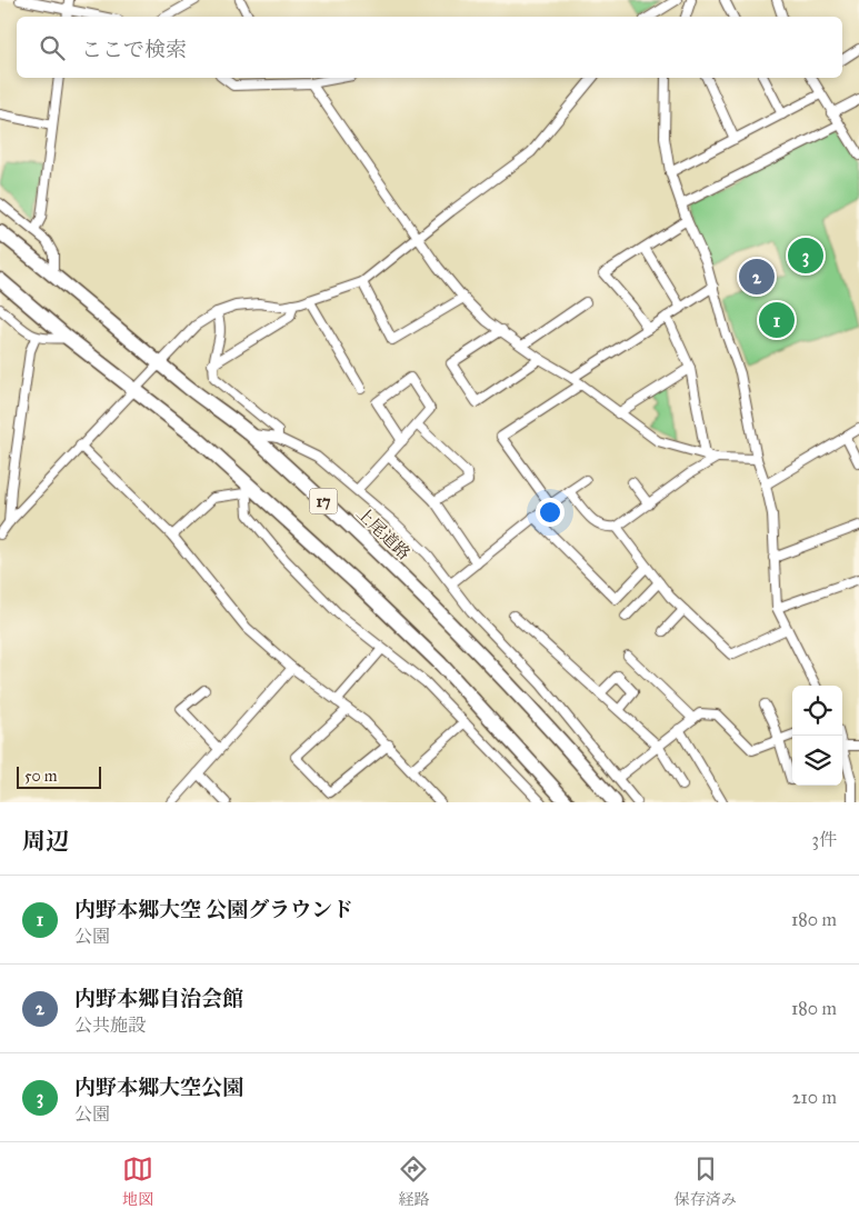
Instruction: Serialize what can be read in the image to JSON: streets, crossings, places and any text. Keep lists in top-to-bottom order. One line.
{"streets":{"highway":["17","上尾道路"]},"scale_bar":"50 m","page":{"search":"ここで検索","pins":["3","2","1"],"scale":"50 m","heading":["周辺","3件"],"list":[{"mark":"1","name":"内野本郷大空 公園グラウンド","note":"公園","value":"180 m"},{"mark":"2","name":"内野本郷自治会館","note":"公共施設","value":"180 m"},{"mark":"3","name":"内野本郷大空公園","note":"公園","value":"210 m"}],"nav":["地図","経路","保存済み"]}}
